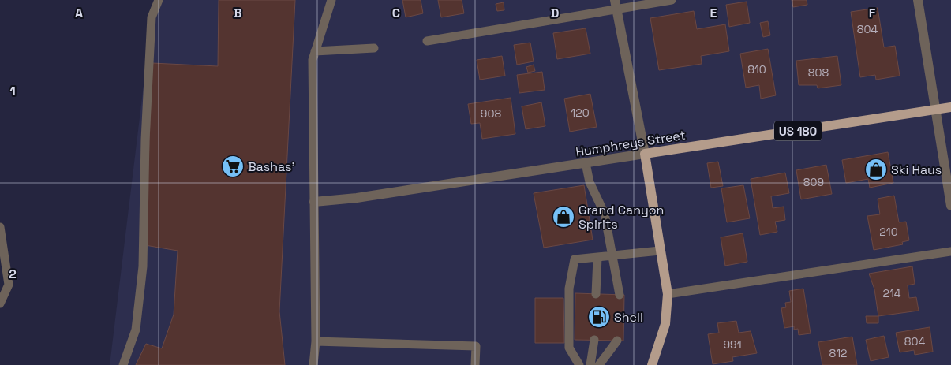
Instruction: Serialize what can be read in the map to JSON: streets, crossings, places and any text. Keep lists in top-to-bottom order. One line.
{"streets":{"main road":["US 180","Humphreys Street"]},"places":{"supermarket":["Bashas’"],"shop":["Ski Haus","Grand Canyon Spirits"],"fuel station":["Shell"]},"house_numbers":["804","810","808","120","908","809","210","214","804","991","812"],"grid":{"columns":["A","B","C","D","E","F"],"rows":["1","2"]}}
